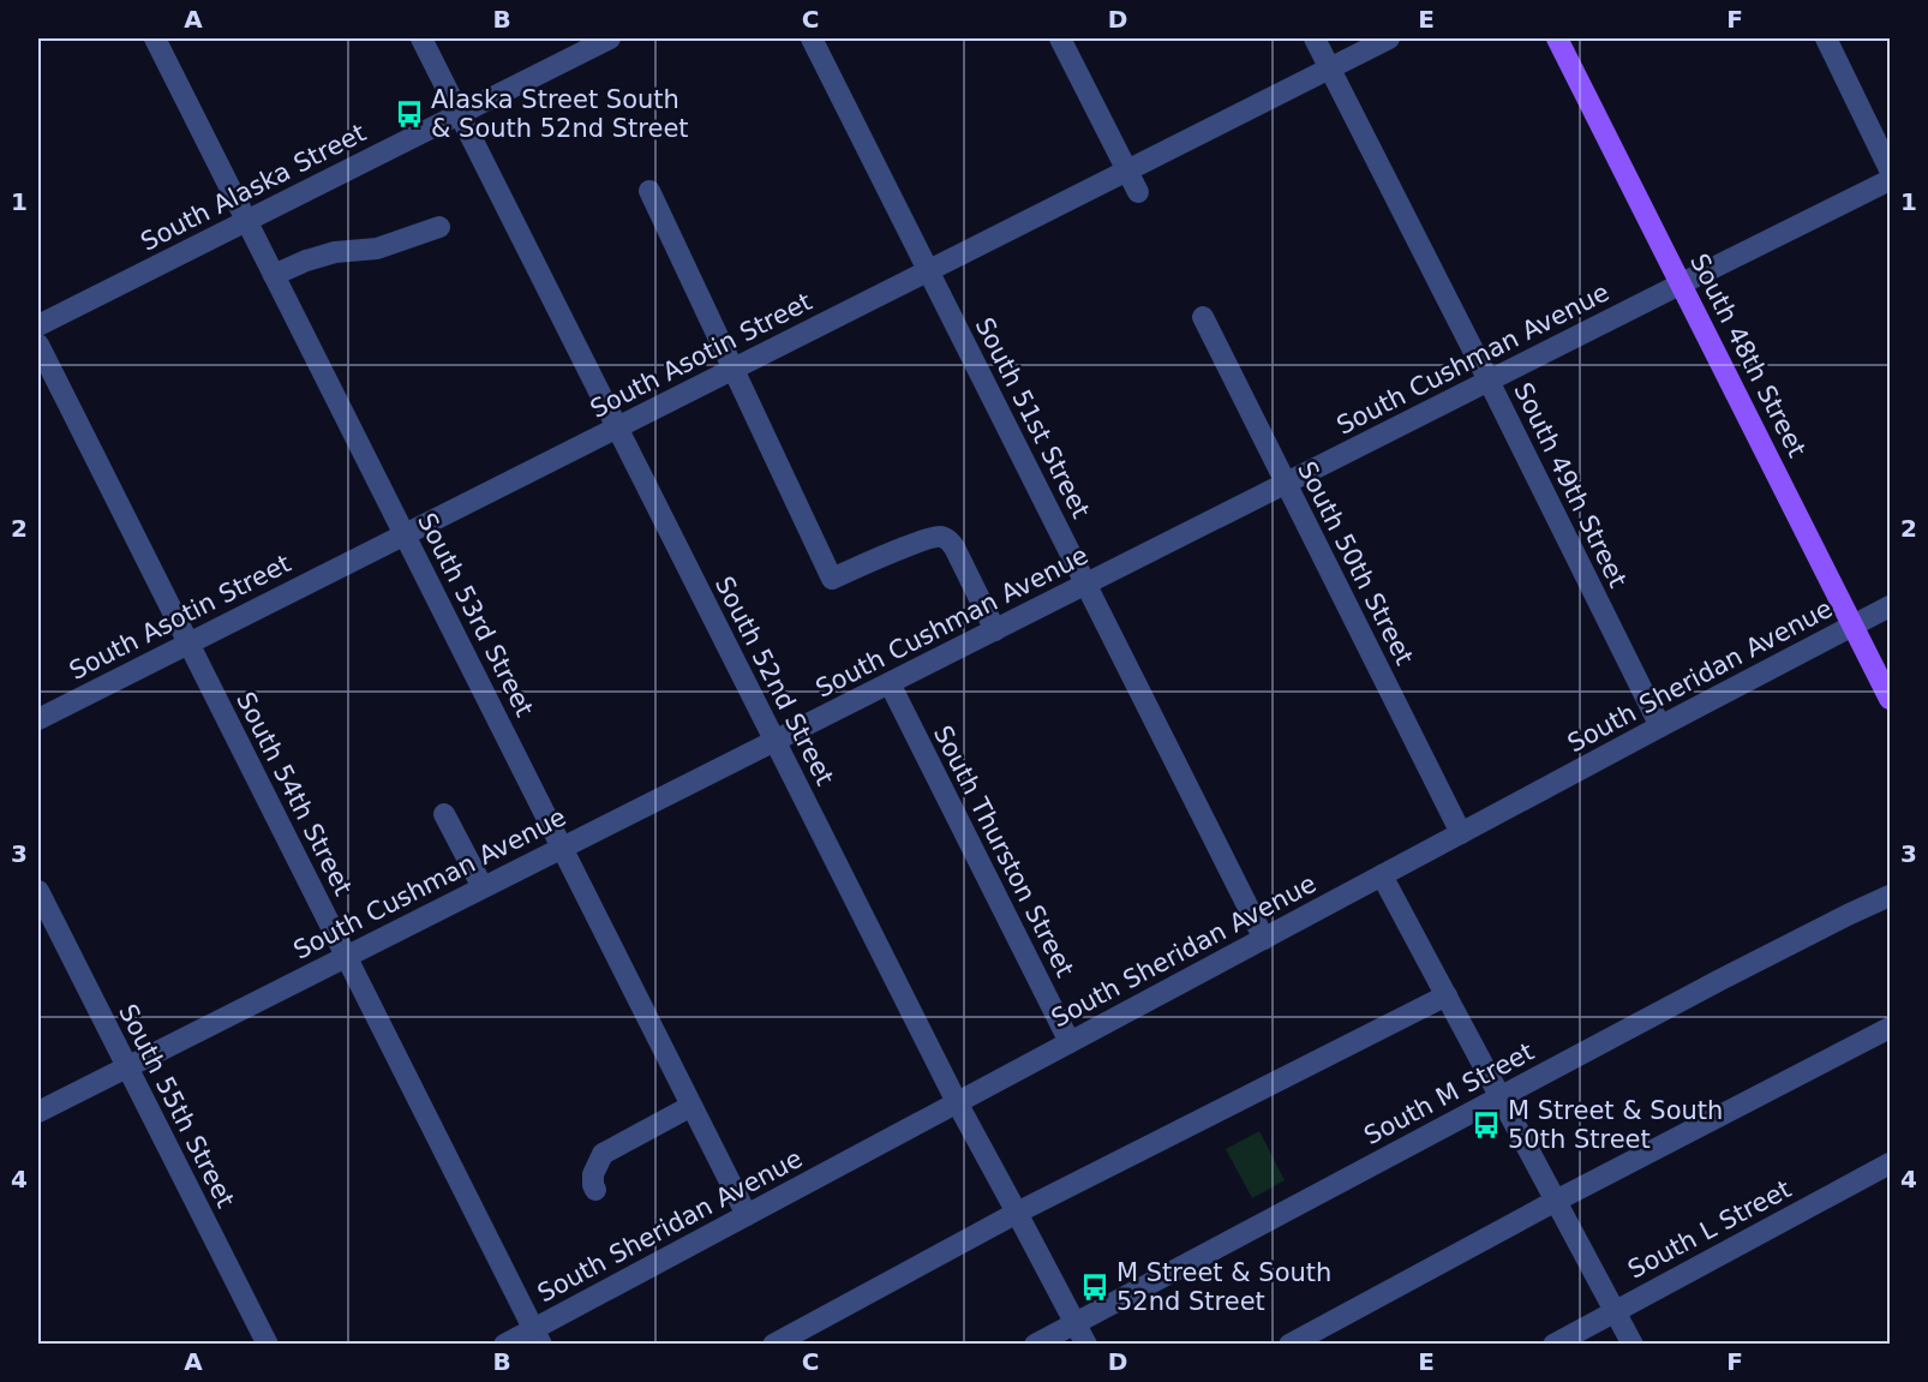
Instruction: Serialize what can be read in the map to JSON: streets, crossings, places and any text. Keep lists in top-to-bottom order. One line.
{"streets":{"main road":["South 48th Street"],"street":["South Alaska Street","South Asotin Street","South Cushman Avenue","South 51st Street","South 49th Street","South 50th Street","South 53rd Street","South Sheridan Avenue","South 52nd Street","South 54th Street","South Thurston Street","South M Street","South 55th Street","South L Street"]},"crossings":[["South Alaska Street","South 53rd Street"],["South Alaska Street","South 52nd Street"],["South Asotin Street","South 51st Street"],["South Asotin Street","South 49th Street"],["South Asotin Street","South 53rd Street"],["South Asotin Street","South 52nd Street"],["South Asotin Street","South 54th Street"],["South 48th Street","South Cushman Avenue"],["South 48th Street","South Sheridan Avenue"],["South Cushman Avenue","South 51st Street"],["South Cushman Avenue","South 49th Street"],["South Cushman Avenue","South 50th Street"],["South Cushman Avenue","South 53rd Street"],["South Cushman Avenue","South 52nd Street"],["South Cushman Avenue","South 54th Street"],["South Cushman Avenue","South Thurston Street"],["South Cushman Avenue","South 55th Street"],["South 51st Street","South Sheridan Avenue"],["South 49th Street","South Sheridan Avenue"],["South 50th Street","South Sheridan Avenue"],["South 53rd Street","South Sheridan Avenue"],["South Sheridan Avenue","South 52nd Street"],["South Sheridan Avenue","South 54th Street"],["South Sheridan Avenue","South Thurston Street"],["South 52nd Street","South M Street"]],"places":{"bus stop":["Alaska Street South & South 52nd Street","M Street & South 50th Street","M Street & South 52nd Street"]},"grid":{"columns":["A","B","C","D","E","F"],"rows":["1","2","3","4"]}}
